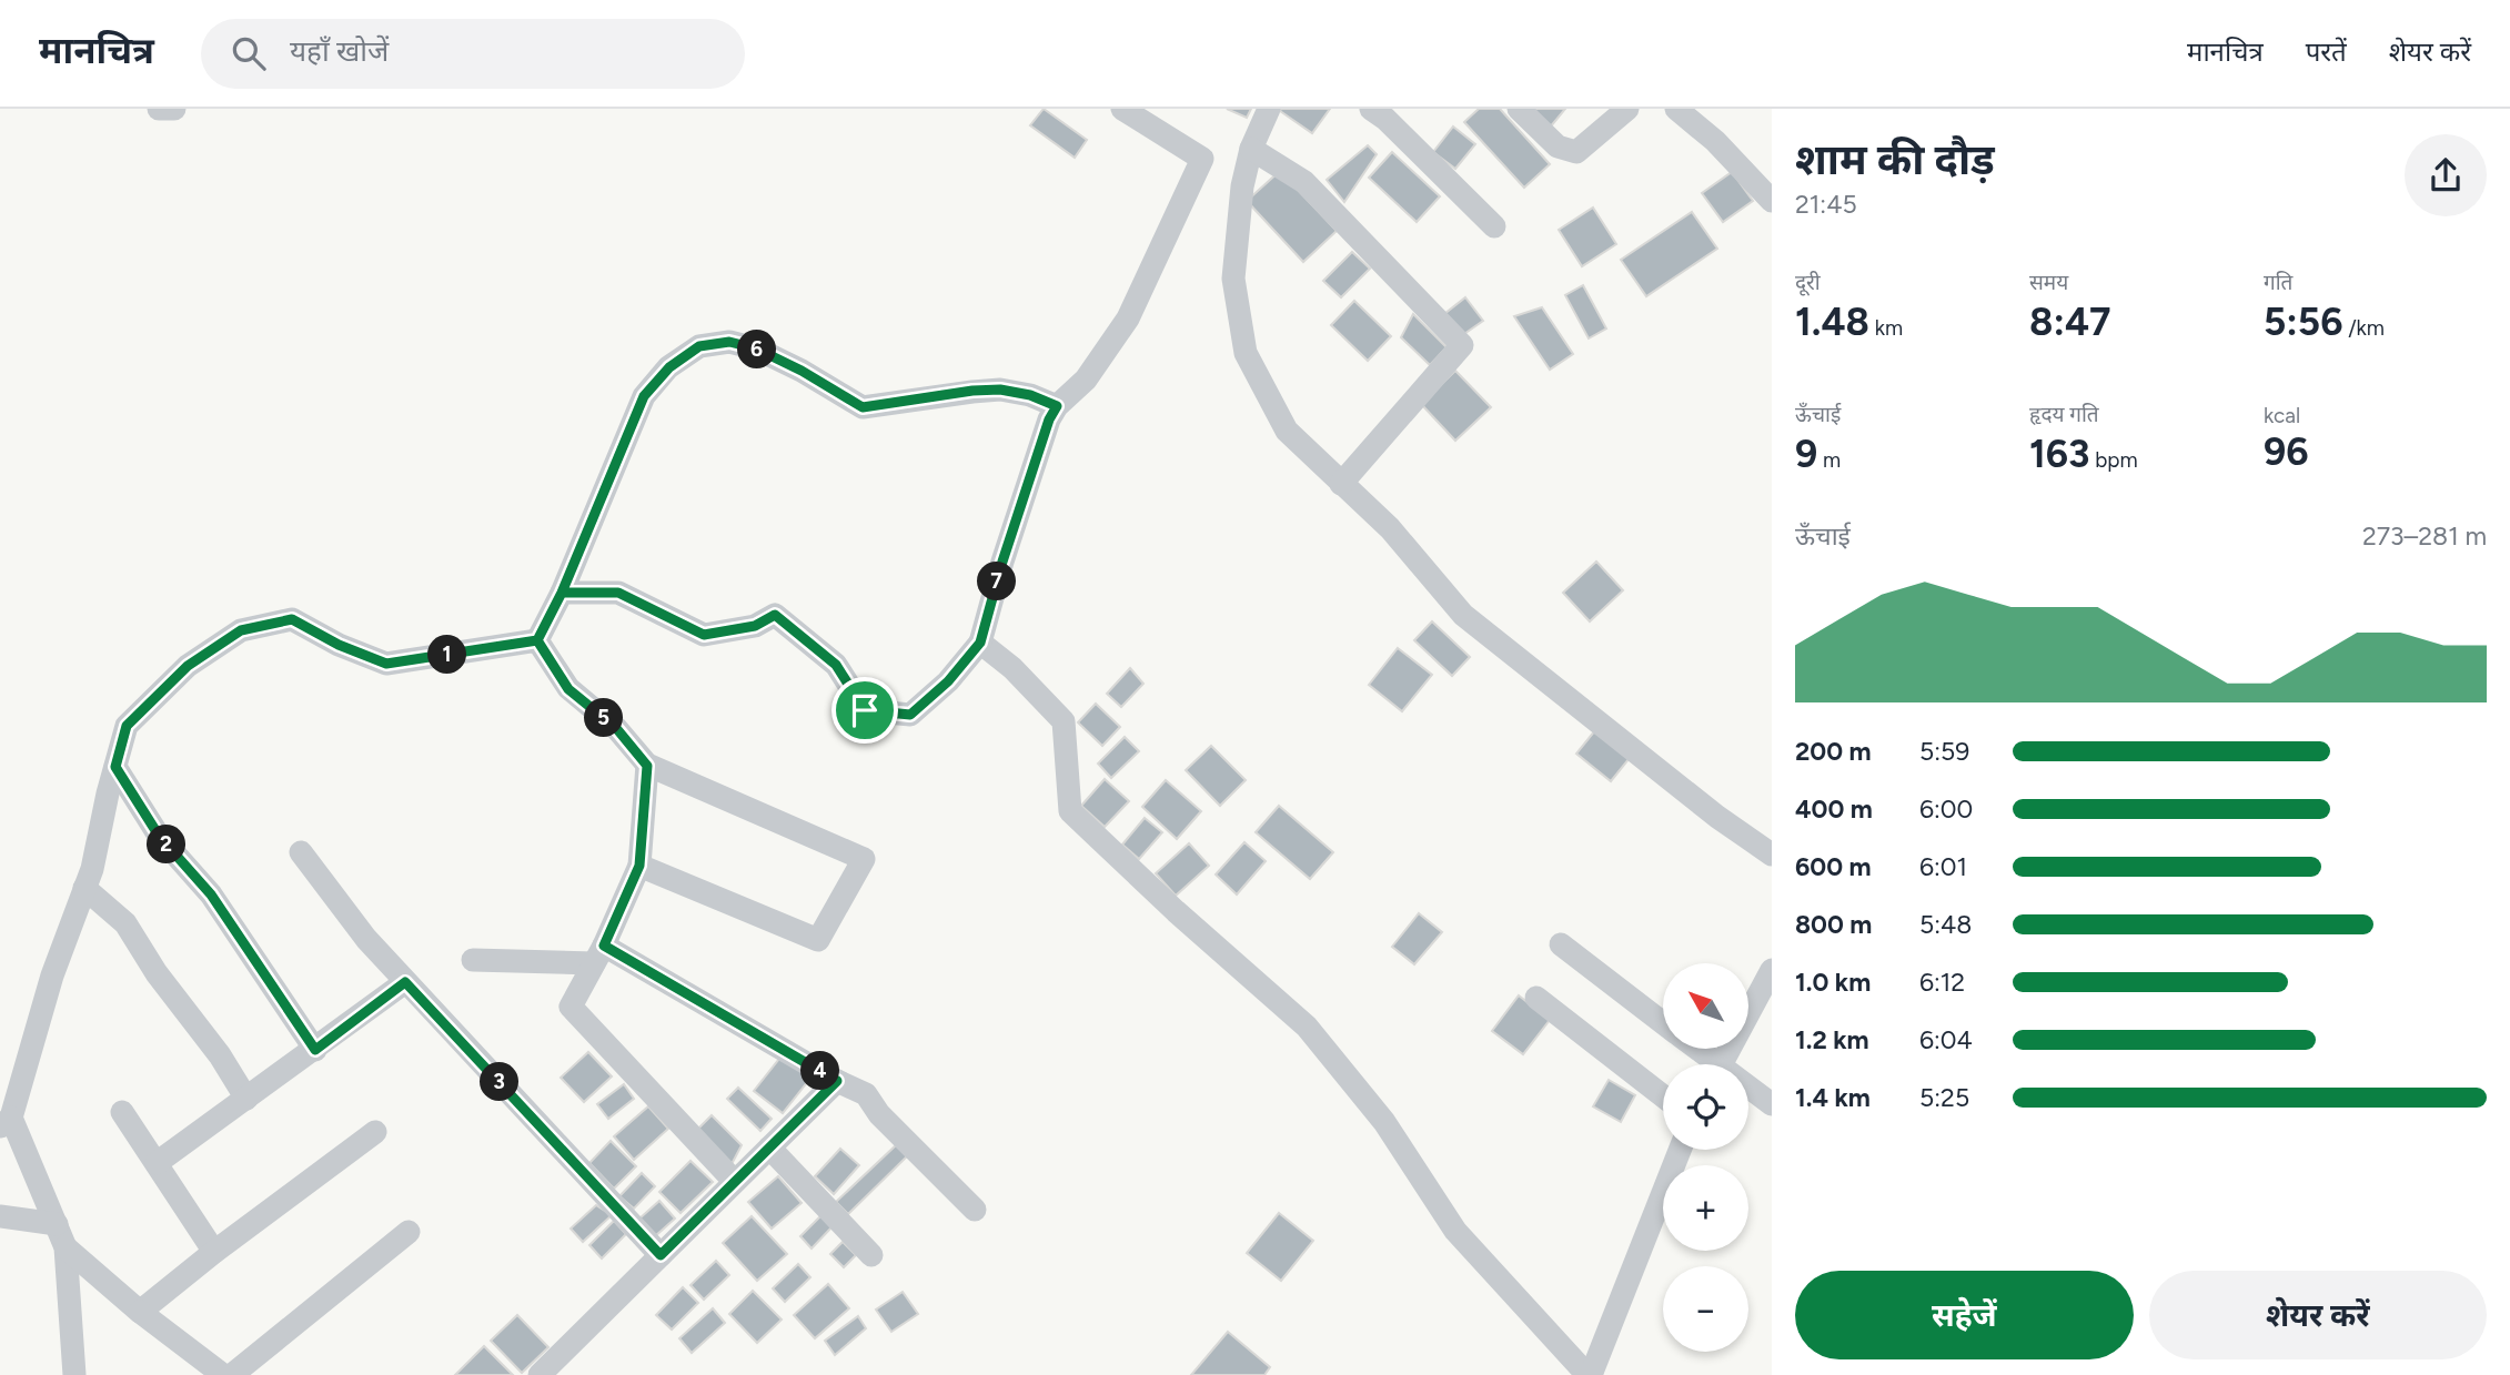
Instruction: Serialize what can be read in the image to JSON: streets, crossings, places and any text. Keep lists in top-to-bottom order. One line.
{"north":"top left","page":{"header":"मानचित्र","search":"यहाँ खोजें","nav":["मानचित्र","परतें","शेयर करें"],"heading":["शाम की दौड़","21:45"],"stats":[["दूरी","1.48 km"],["समय","8:47"],["गति","5:56 /km"],["ऊँचाई","9 m"],["हृदय गति","163 bpm"],["kcal","96"]],"pins":["6","7","1","5","2","4","3"],"chart":["ऊँचाई","273–281 m"],"list":[{"name":"200 m","note":"5:59"},{"name":"400 m","note":"6:00"},{"name":"600 m","note":"6:01"},{"name":"800 m","note":"5:48"},{"name":"1.0 km","note":"6:12"},{"name":"1.2 km","note":"6:04"},{"name":"1.4 km","note":"5:25"}],"map_buttons":["+","−"],"buttons":["सहेजें","शेयर करें"]}}
